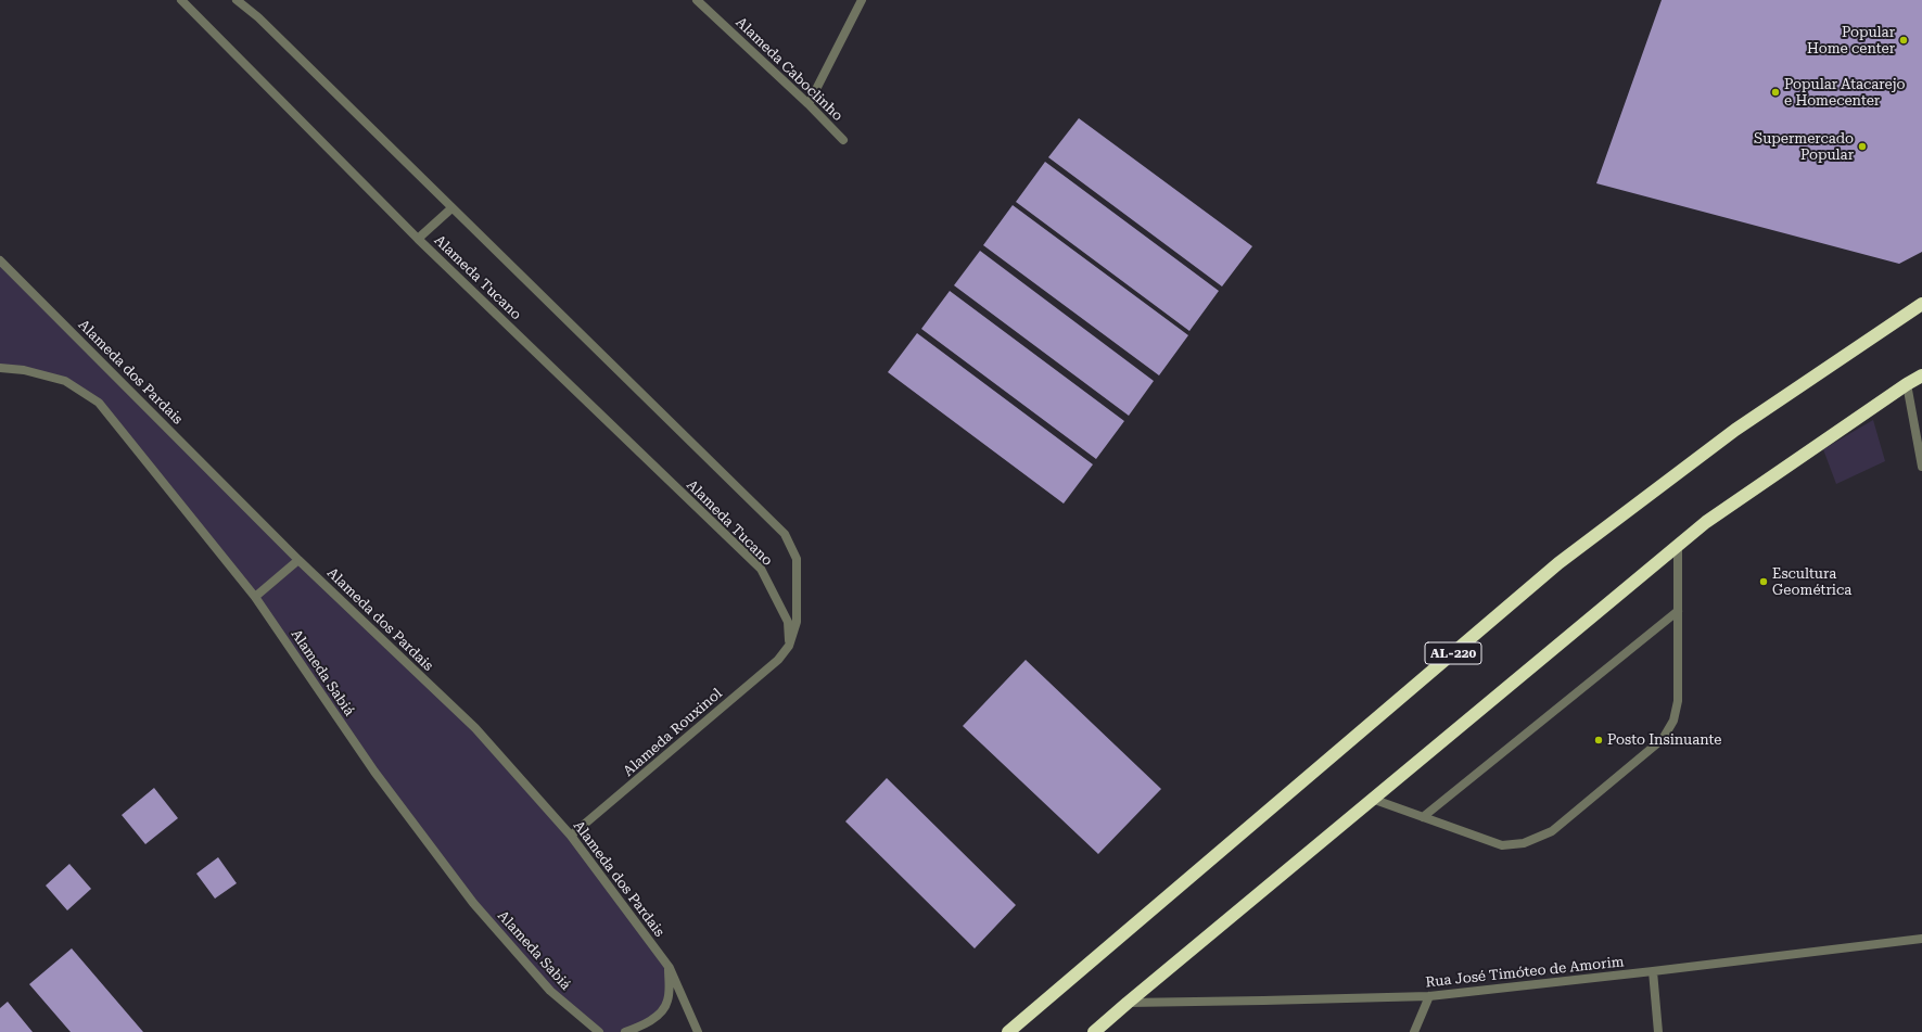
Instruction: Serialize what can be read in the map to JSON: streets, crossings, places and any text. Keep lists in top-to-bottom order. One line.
{"streets":{"highway":["AL-220"],"street":["Alameda Caboclinho","Alameda Tucano","Alameda dos Pardais","Alameda Sabiá","Alameda Rouxinol","Rua José Timóteo de Amorim"]},"crossings":[["Alameda Tucano","Alameda Rouxinol"],["Alameda dos Pardais","Alameda Rouxinol"]],"places":["Popular Home center","Popular Atacarejo e Homecenter","Supermercado Popular","Escultura Geométrica","Posto Insinuante"]}
